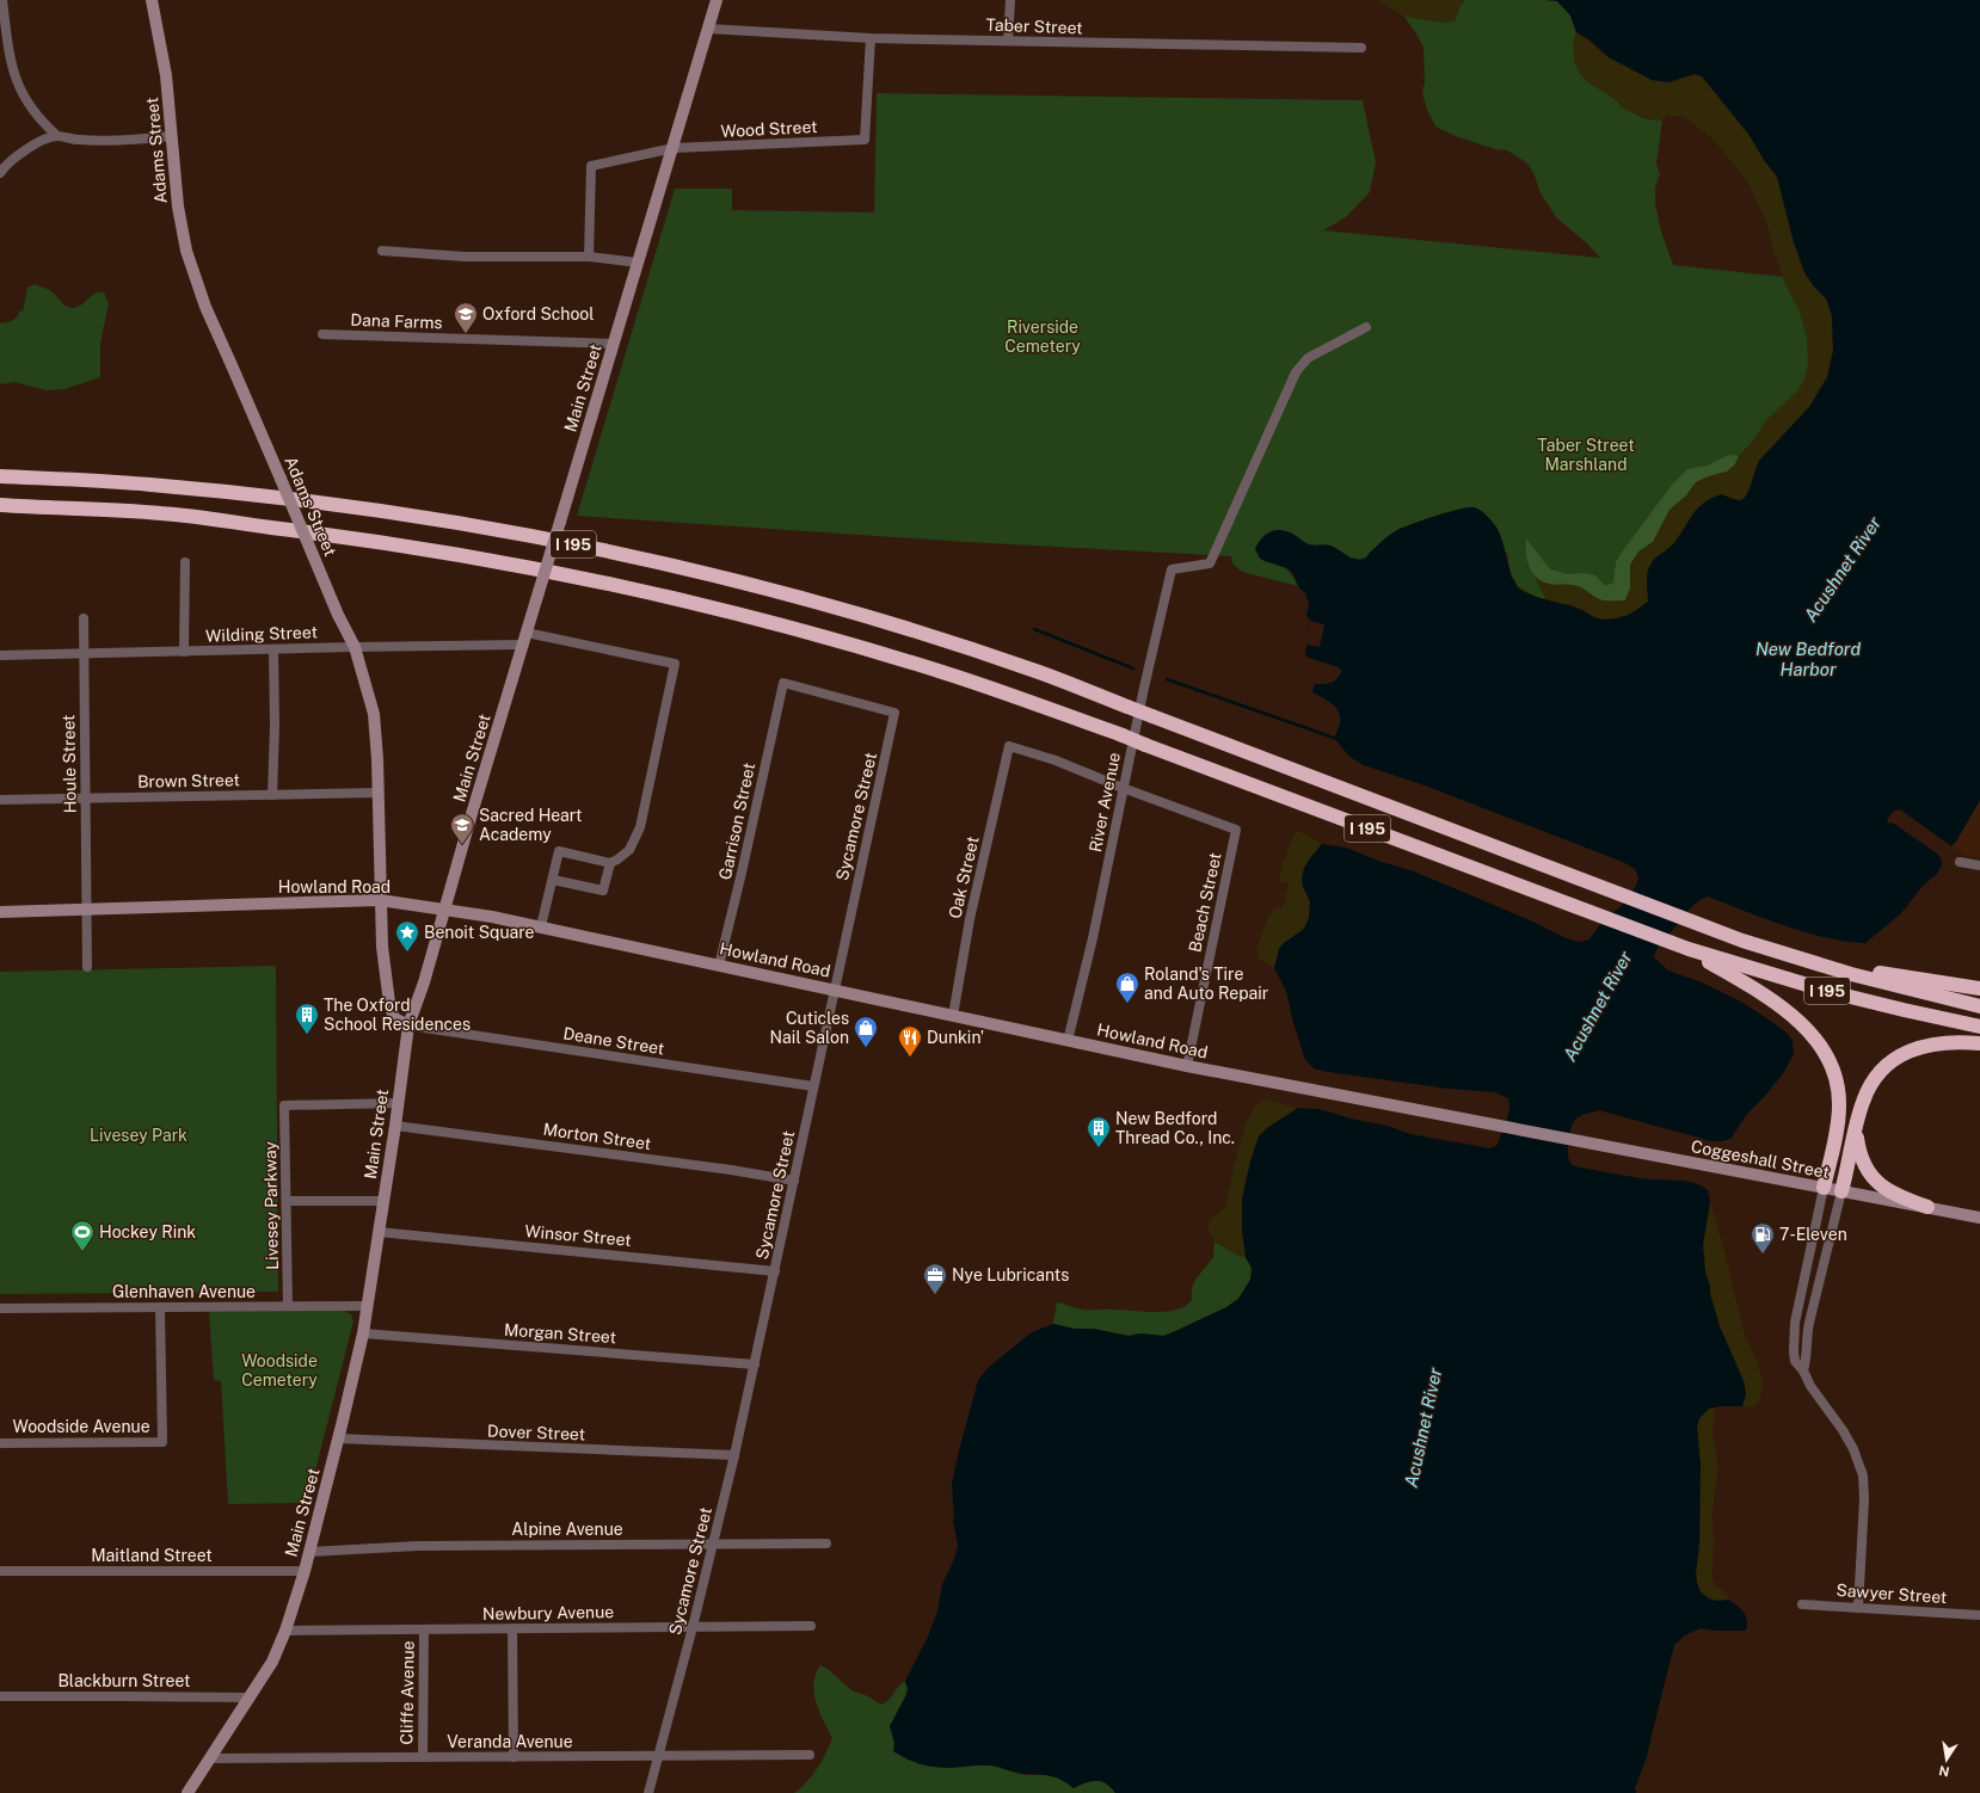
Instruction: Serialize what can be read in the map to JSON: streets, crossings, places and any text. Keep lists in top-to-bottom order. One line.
{"streets":{"highway":["I 195"],"main road":["Adams Street","Main Street","Howland Road","Coggeshall Street"],"street":["Taber Street","Wood Street","Dana Farms","Wilding Street","Houle Street","Brown Street","River Avenue","Sycamore Street","Garrison Street","Oak Street","Beach Street","Deane Street","Morton Street","Livesey Parkway","Winsor Street","Glenhaven Avenue","Morgan Street","Woodside Avenue","Dover Street","Alpine Avenue","Maitland Street","Sawyer Street","Newbury Avenue","Blackburn Street","Cliffe Avenue","Veranda Avenue"]},"crossings":[["Taber Street","Wood Street"],["Taber Street","Main Street"],["Wood Street","Main Street"],["Adams Street","Main Street"],["Adams Street","Wilding Street"],["Adams Street","Brown Street"],["Adams Street","Howland Road"],["Adams Street","Deane Street"],["Dana Farms","Main Street"],["Main Street","Wilding Street"],["Main Street","Howland Road"],["Main Street","Deane Street"],["Main Street","Morton Street"],["Main Street","Livesey Parkway"],["Main Street","Winsor Street"],["Main Street","Glenhaven Avenue"],["Main Street","Morgan Street"],["Main Street","Dover Street"],["Main Street","Alpine Avenue"],["Main Street","Maitland Street"],["Main Street","Newbury Avenue"],["Main Street","Blackburn Street"],["Main Street","Veranda Avenue"],["Wilding Street","Houle Street"],["Houle Street","Brown Street"],["Houle Street","Howland Road"],["River Avenue","Oak Street"],["River Avenue","Howland Road"],["River Avenue","Beach Street"],["Sycamore Street","Garrison Street"],["Sycamore Street","Howland Road"],["Sycamore Street","Deane Street"],["Sycamore Street","Morton Street"],["Sycamore Street","Winsor Street"],["Sycamore Street","Morgan Street"],["Sycamore Street","Dover Street"],["Sycamore Street","Alpine Avenue"],["Sycamore Street","Newbury Avenue"],["Sycamore Street","Veranda Avenue"],["Garrison Street","Howland Road"],["Oak Street","Howland Road"],["Oak Street","Beach Street"],["Howland Road","Beach Street"],["Howland Road","Coggeshall Street"],["Livesey Parkway","Glenhaven Avenue"],["Glenhaven Avenue","Woodside Avenue"],["Newbury Avenue","Cliffe Avenue"],["Cliffe Avenue","Veranda Avenue"]],"water":["Acushnet River","New Bedford Harbor"],"parks":["Riverside Cemetery","Taber Street Marshland","Livesey Park","Woodside Cemetery"],"places":{"school or university":["Oxford School","Sacred Heart Academy"],"place":["Benoit Square"],"shop":["Roland's Tire and Auto Repair","Cuticles Nail Salon"],"building":["The Oxford School Residences","New Bedford Thread Co., Inc."],"restaurant":["Dunkin'"],"sports":["Hockey Rink"],"fuel station":["7-Eleven"],"office":["Nye Lubricants"]},"north":"bottom"}
